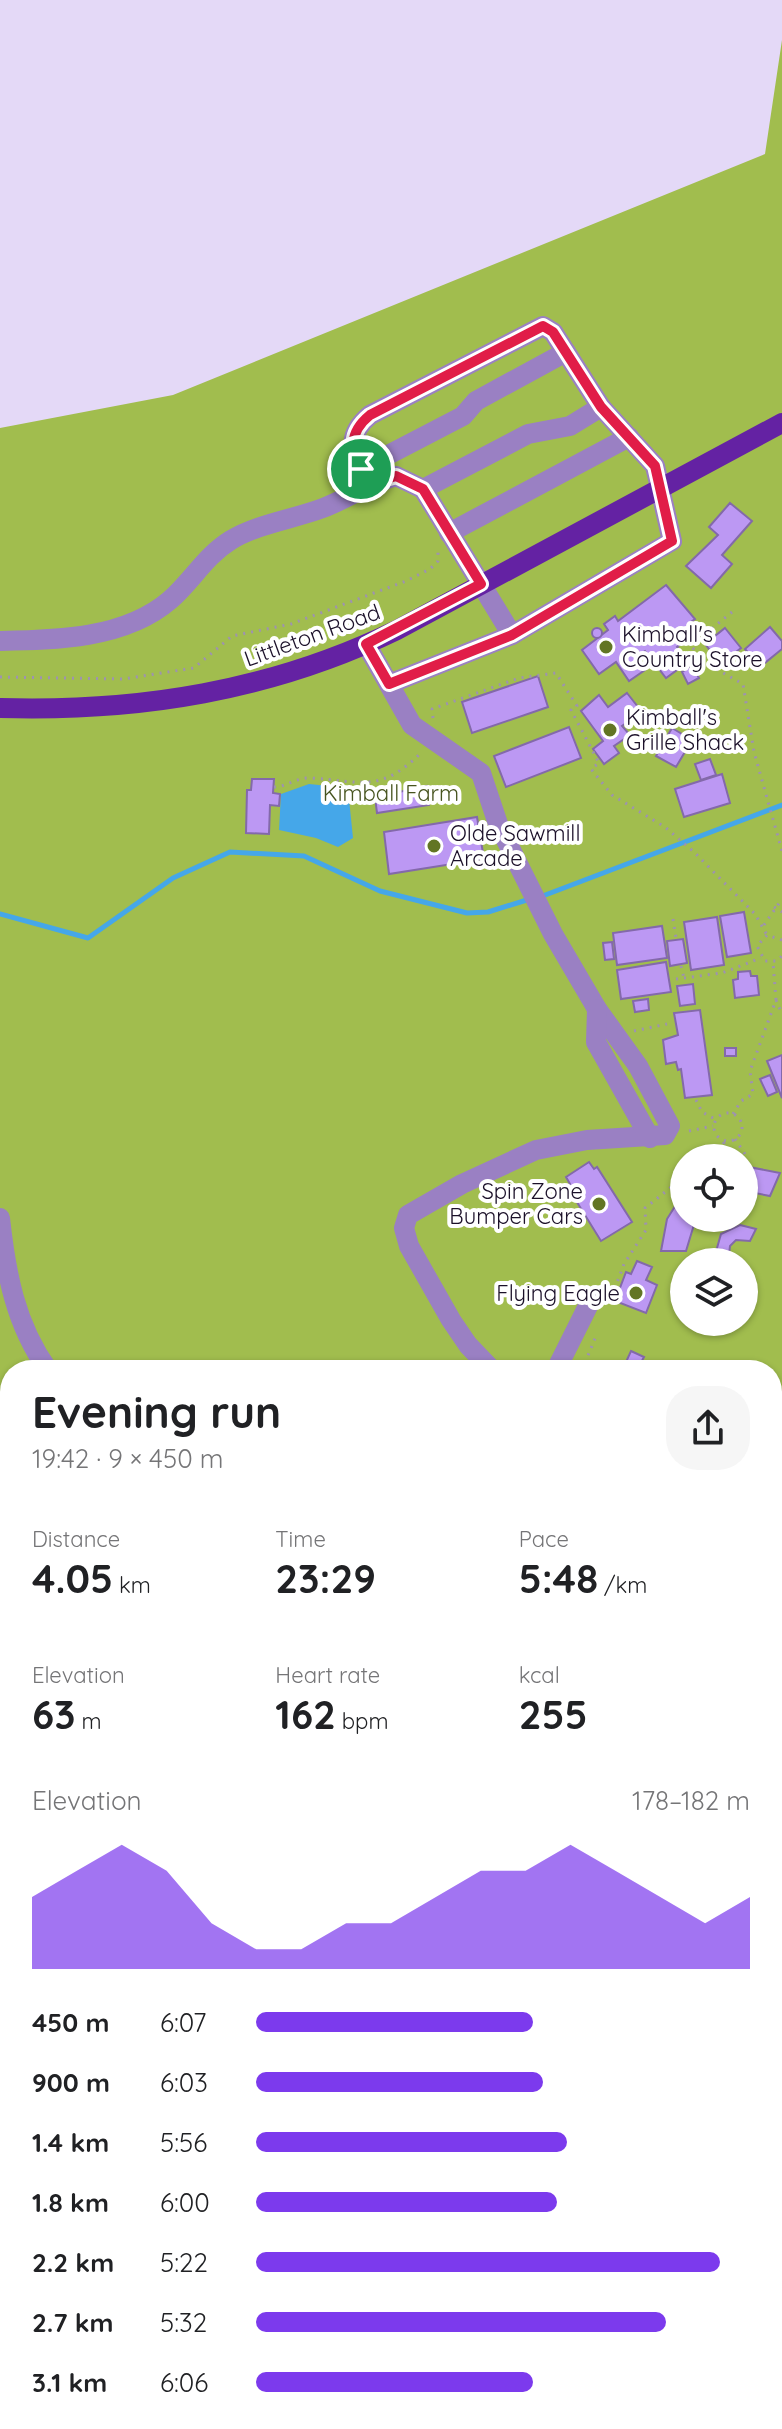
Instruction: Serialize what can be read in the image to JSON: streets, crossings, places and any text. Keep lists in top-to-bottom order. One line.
{"streets":{"main road":["Littleton Road"]},"parks":["Kimball Farm"],"places":["Kimball's Country Store","Kimball's Grille Shack","Olde Sawmill Arcade","Spin Zone Bumper Cars","Flying Eagle"],"page":{"heading":["Evening run","19:42 · 9 × 450 m"],"stats":[["Distance","4.05 km"],["Time","23:29"],["Pace","5:48 /km"],["Elevation","63 m"],["Heart rate","162 bpm"],["kcal","255"]],"chart":["Elevation","178–182 m"],"list":[{"name":"450 m","note":"6:07"},{"name":"900 m","note":"6:03"},{"name":"1.4 km","note":"5:56"},{"name":"1.8 km","note":"6:00"},{"name":"2.2 km","note":"5:22"},{"name":"2.7 km","note":"5:32"},{"name":"3.1 km","note":"6:06"}]}}
